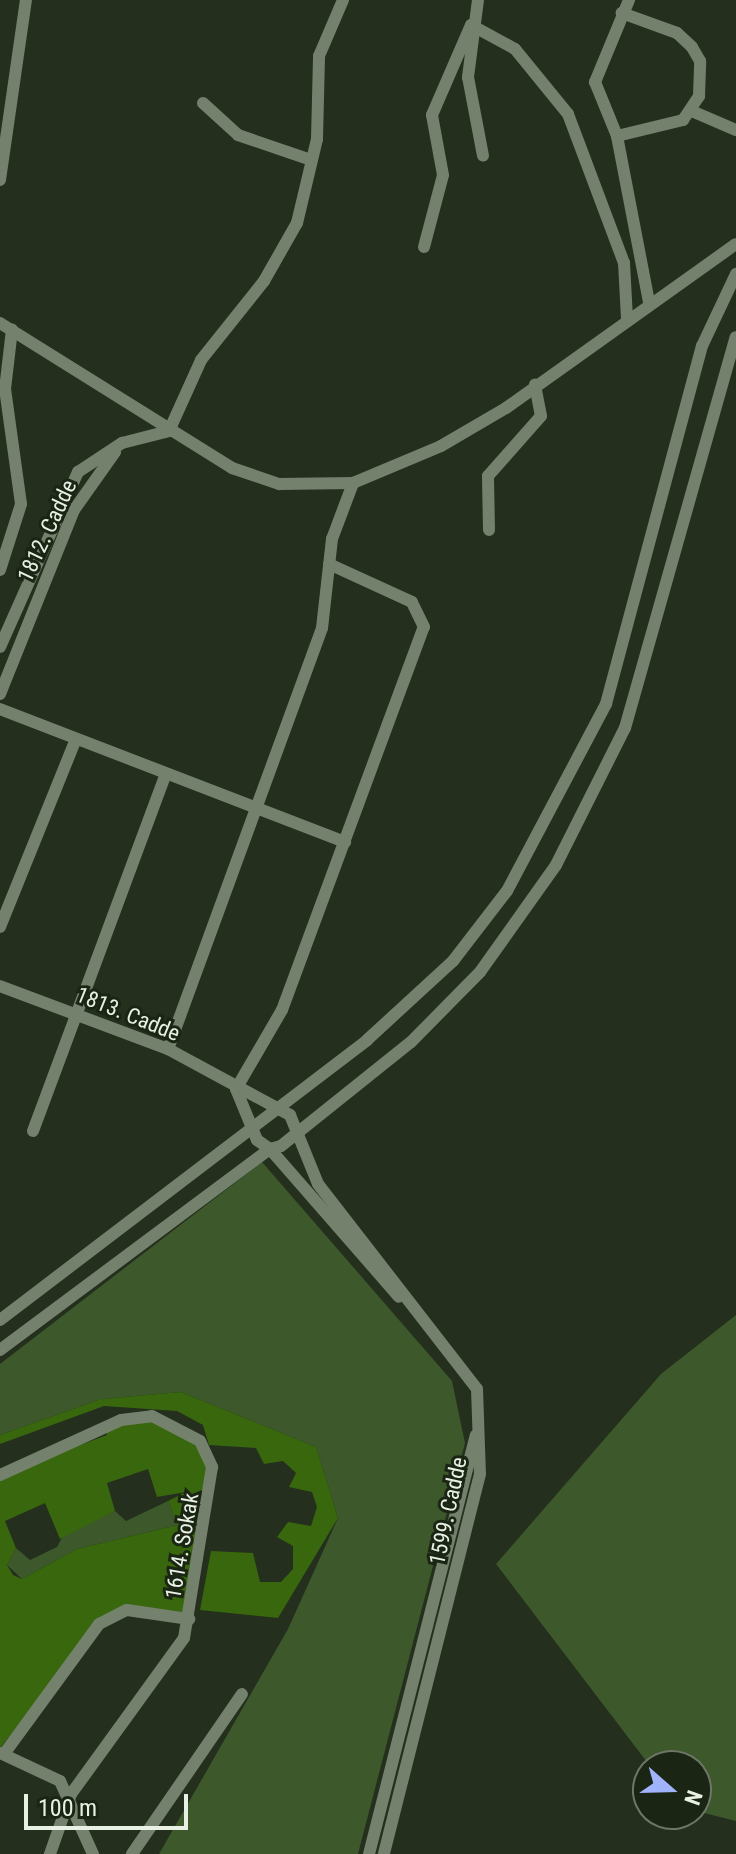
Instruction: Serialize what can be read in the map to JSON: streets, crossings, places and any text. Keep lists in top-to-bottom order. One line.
{"streets":{"street":["1812. Cadde","1813. Cadde","1599. Cadde","1614. Sokak"]},"crossings":[["1813. Cadde","1599. Cadde"]],"scale_bar":"100 m","north":"right"}
